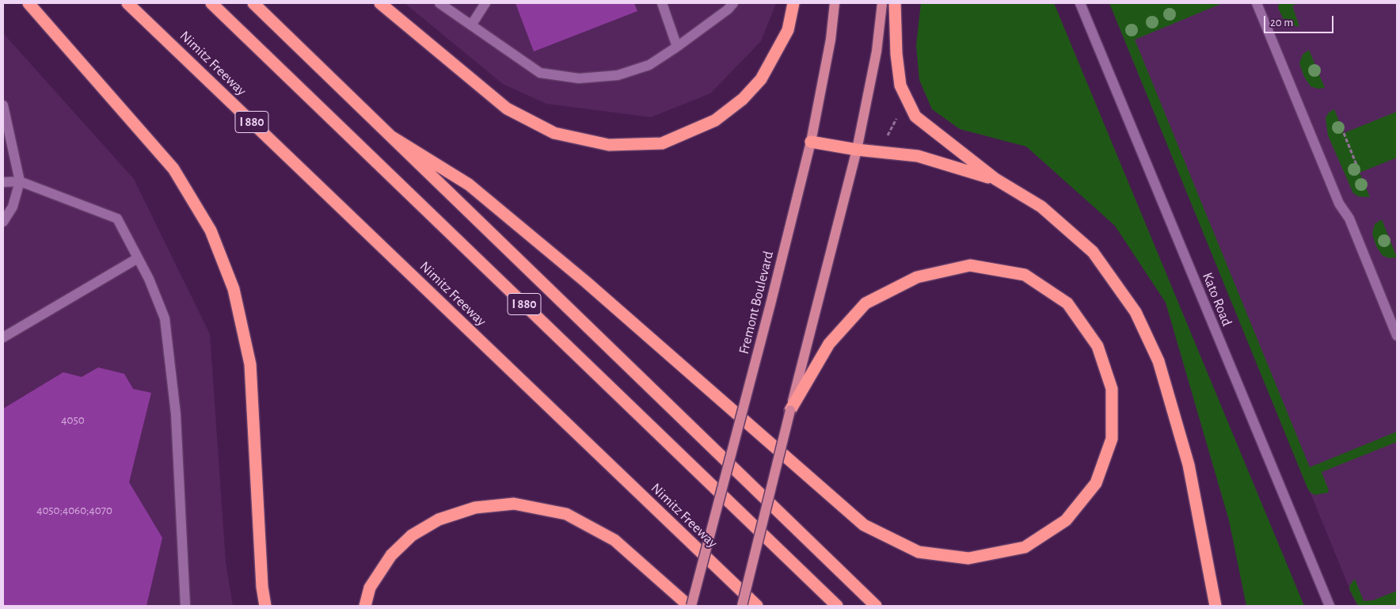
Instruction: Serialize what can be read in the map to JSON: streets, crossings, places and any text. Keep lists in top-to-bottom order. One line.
{"streets":{"highway":["Nimitz Freeway","I 880"],"main road":["Fremont Boulevard"],"street":["Kato Road"]},"house_numbers":["4050","4050;4060;4070"],"scale_bar":"20 m"}
